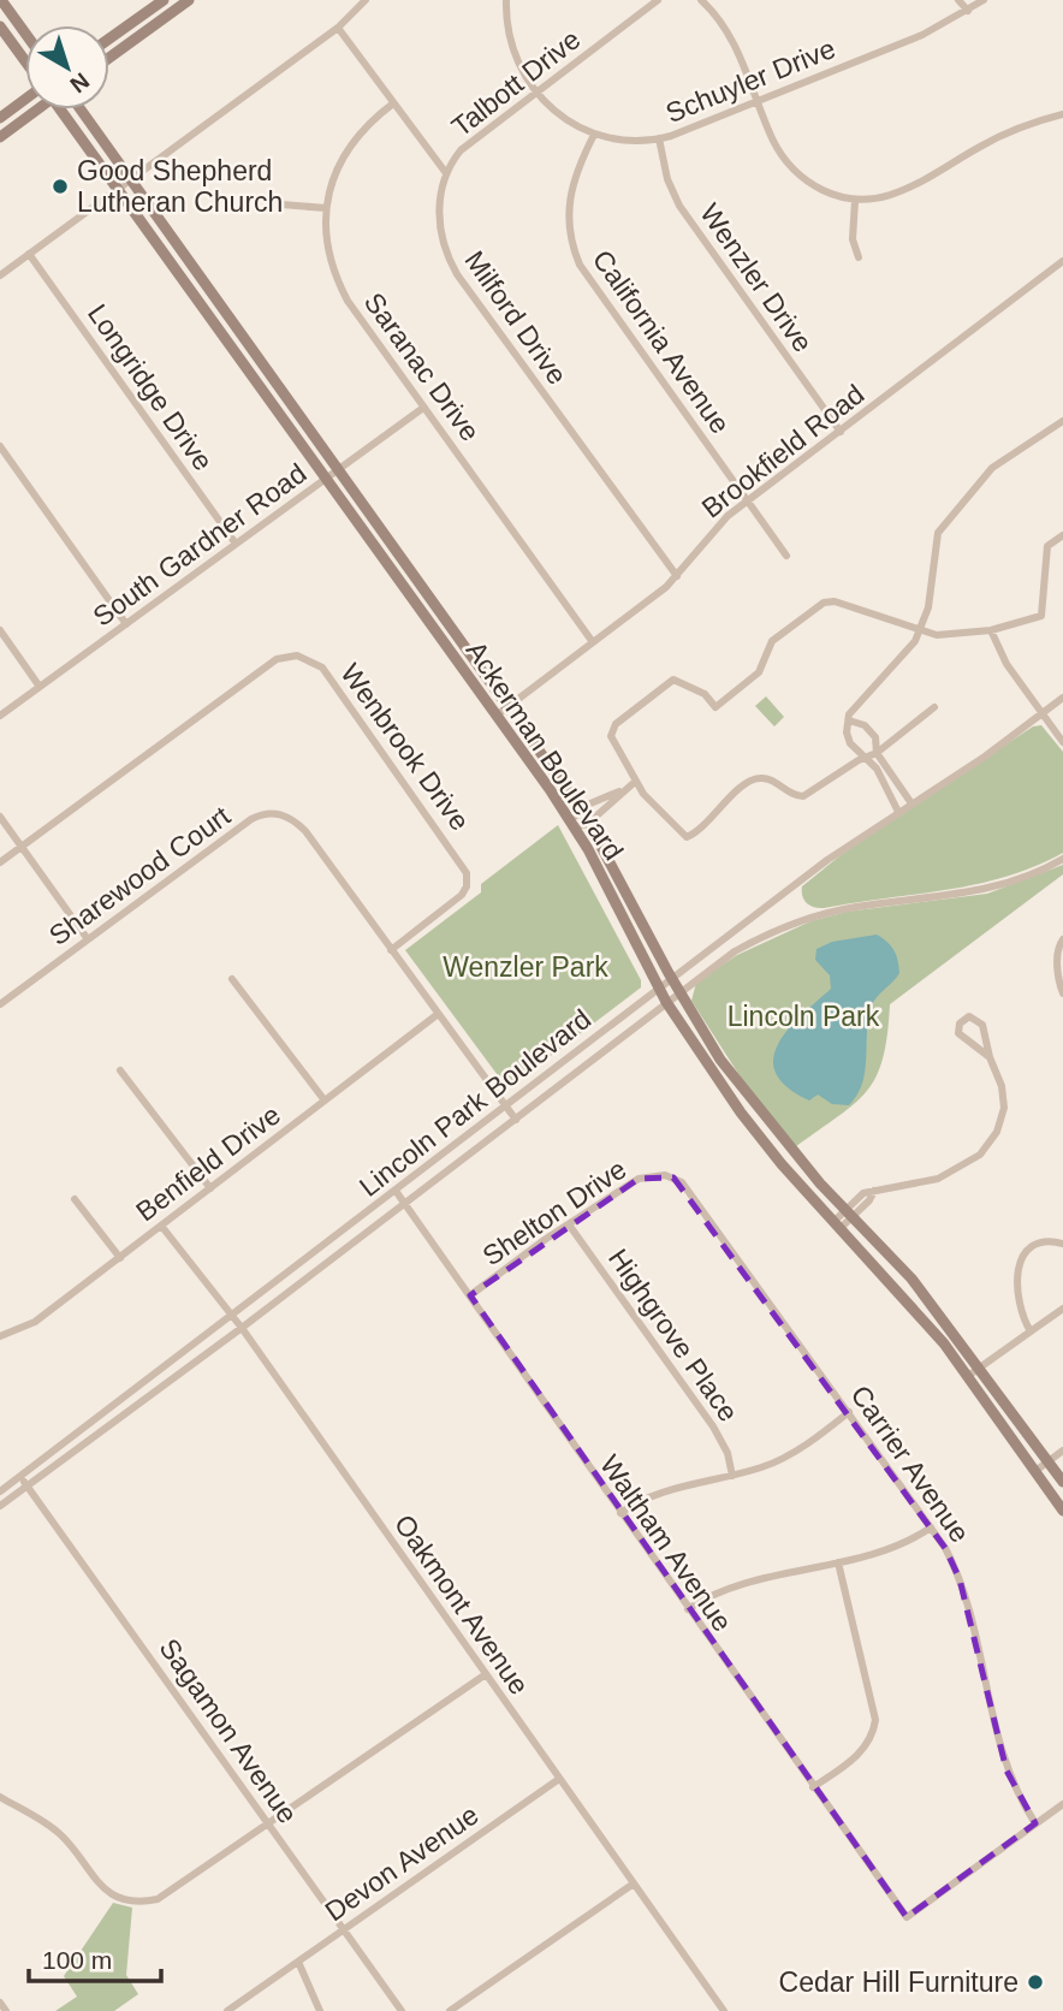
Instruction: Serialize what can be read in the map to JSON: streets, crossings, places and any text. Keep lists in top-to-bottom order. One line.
{"streets":{"street":["Schuyler Drive","Talbott Drive","Wenzler Drive","Milford Drive","California Avenue","Saranac Drive","Longridge Drive","Brookfield Road","South Gardner Road","Wenbrook Drive","Ackerman Boulevard","Sharewood Court","Lincoln Park Boulevard","Benfield Drive","Shelton Drive","Highgrove Place","Carrier Avenue","Waltham Avenue","Oakmont Avenue","Sagamon Avenue","Devon Avenue"]},"crossings":[["Schuyler Drive","Talbott Drive"],["Schuyler Drive","Wenzler Drive"],["Schuyler Drive","California Avenue"],["Talbott Drive","Milford Drive"],["Wenzler Drive","Brookfield Road"],["Milford Drive","Brookfield Road"],["California Avenue","Brookfield Road"],["Saranac Drive","Brookfield Road"],["Saranac Drive","South Gardner Road"],["Longridge Drive","South Gardner Road"],["Brookfield Road","Ackerman Boulevard"],["South Gardner Road","Ackerman Boulevard"],["Wenbrook Drive","Sharewood Court"],["Ackerman Boulevard","Lincoln Park Boulevard"],["Sharewood Court","Lincoln Park Boulevard"],["Sharewood Court","Benfield Drive"],["Lincoln Park Boulevard","Waltham Avenue"],["Lincoln Park Boulevard","Oakmont Avenue"],["Lincoln Park Boulevard","Sagamon Avenue"],["Benfield Drive","Oakmont Avenue"],["Shelton Drive","Highgrove Place"],["Shelton Drive","Carrier Avenue"],["Shelton Drive","Waltham Avenue"],["Carrier Avenue","Waltham Avenue"],["Oakmont Avenue","Devon Avenue"],["Sagamon Avenue","Devon Avenue"]],"parks":["Wenzler Park","Lincoln Park"],"places":["Good Shepherd Lutheran Church","Cedar Hill Furniture"],"scale_bar":"100 m","north":"bottom right"}
